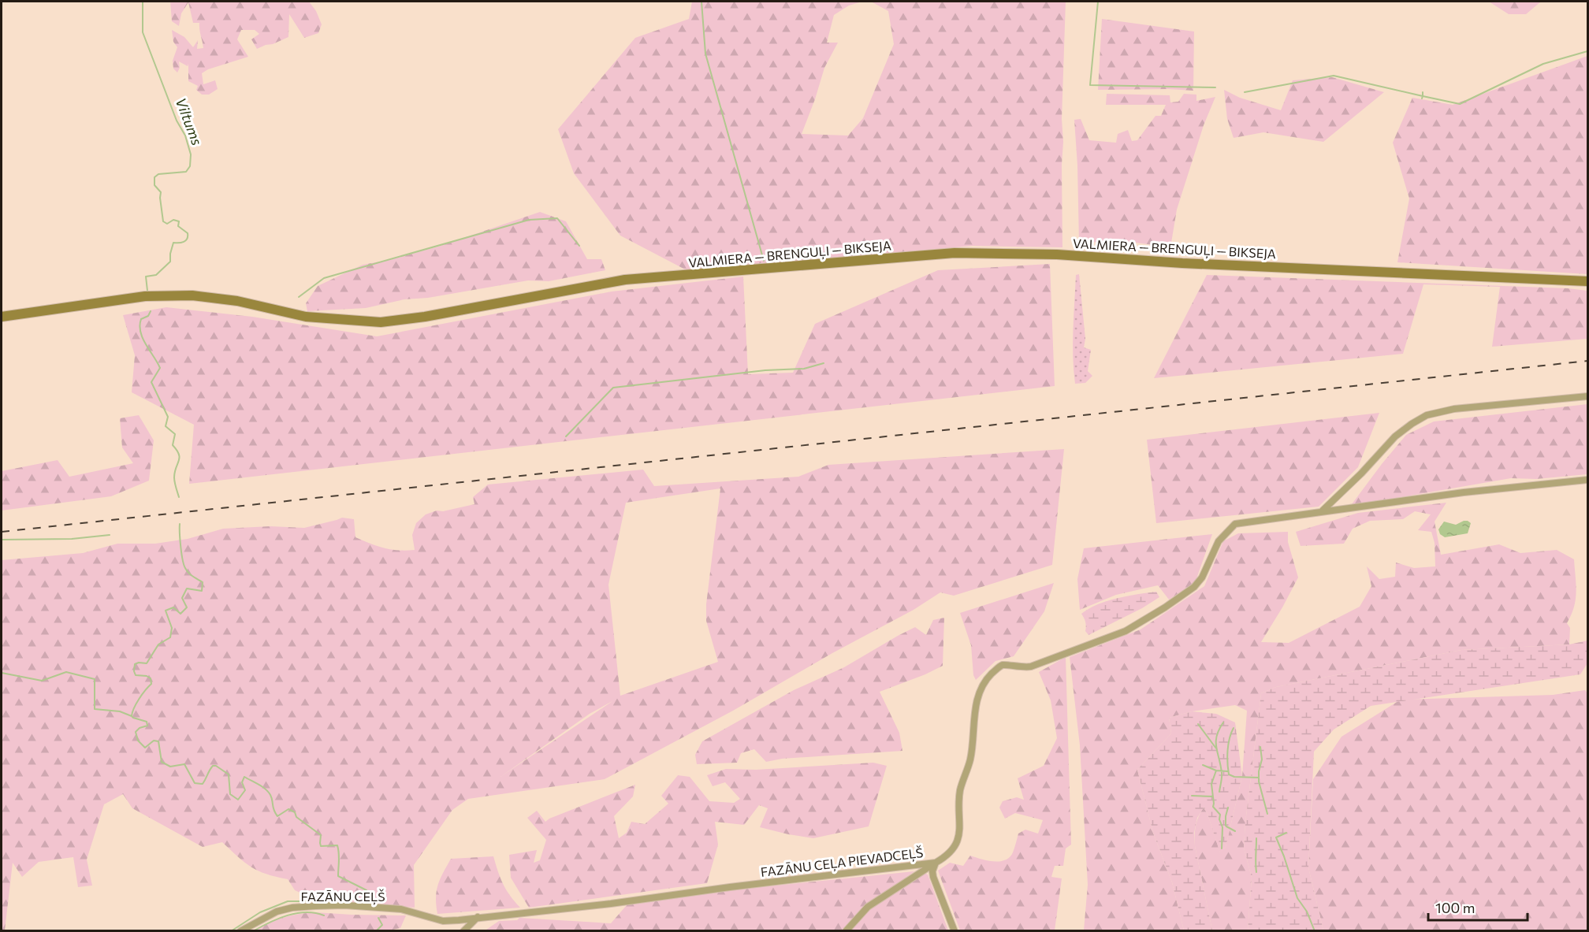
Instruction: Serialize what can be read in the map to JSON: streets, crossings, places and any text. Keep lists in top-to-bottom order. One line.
{"streets":{"main road":["VALMIERA — BRENGUĻI — BIKSEJA"],"street":["FAZĀNU CEĻA PIEVADCEĻŠ","FAZĀNU CEĻŠ"]},"crossings":[["FAZĀNU CEĻA PIEVADCEĻŠ","FAZĀNU CEĻŠ"]],"water":["Viltums"],"scale_bar":"100 m"}
